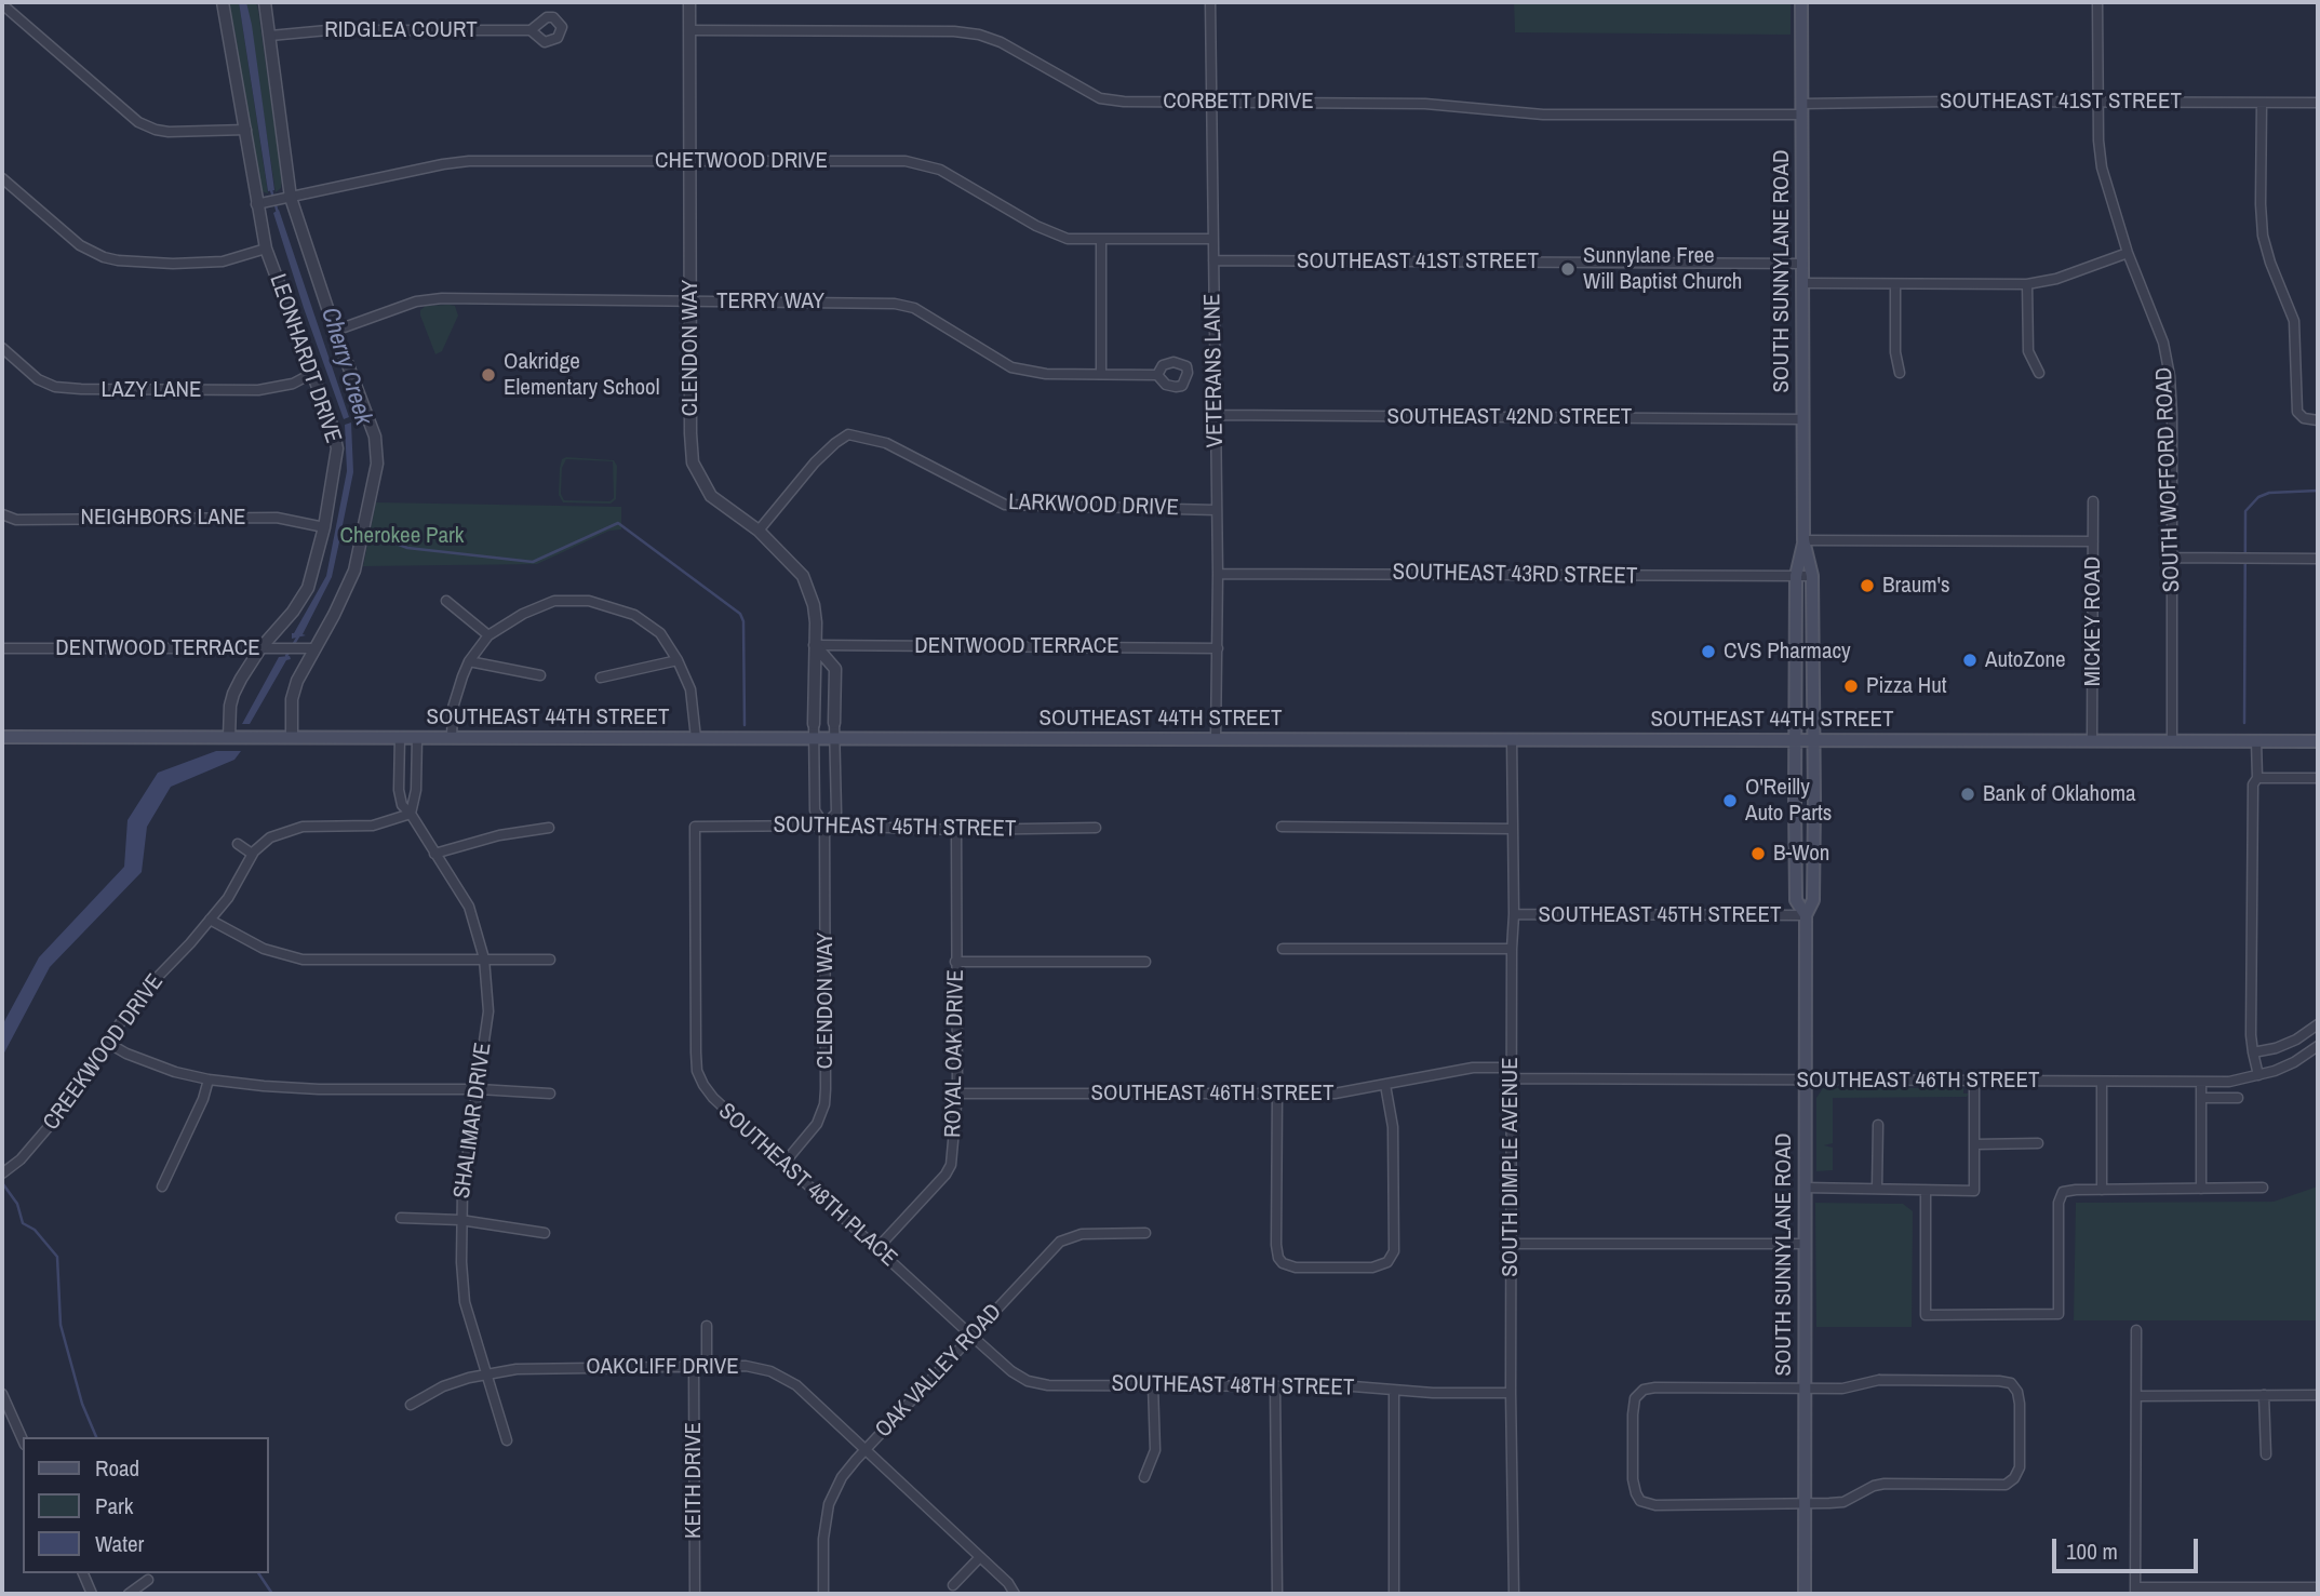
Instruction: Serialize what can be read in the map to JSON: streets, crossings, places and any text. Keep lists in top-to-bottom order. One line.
{"streets":{"main road":["SOUTH SUNNYLANE ROAD","SOUTHEAST 44TH STREET"],"street":["RIDGLEA COURT","CORBETT DRIVE","SOUTHEAST 41ST STREET","CHETWOOD DRIVE","TERRY WAY","CLENDON WAY","LEONHARDT DRIVE","VETERANS LANE","LAZY LANE","SOUTHEAST 42ND STREET","SOUTH WOFFORD ROAD","LARKWOOD DRIVE","NEIGHBORS LANE","SOUTHEAST 43RD STREET","MICKEY ROAD","DENTWOOD TERRACE","SOUTHEAST 45TH STREET","CREEKWOOD DRIVE","ROYAL OAK DRIVE","SOUTHEAST 46TH STREET","SHALIMAR DRIVE","SOUTH DIMPLE AVENUE","SOUTHEAST 48TH PLACE","OAKCLIFF DRIVE","OAK VALLEY ROAD","SOUTHEAST 48TH STREET","KEITH DRIVE"]},"crossings":[["RIDGLEA COURT","LEONHARDT DRIVE"],["CORBETT DRIVE","SOUTHEAST 41ST STREET"],["CORBETT DRIVE","SOUTH SUNNYLANE ROAD"],["CORBETT DRIVE","CLENDON WAY"],["CORBETT DRIVE","VETERANS LANE"],["SOUTHEAST 41ST STREET","SOUTH SUNNYLANE ROAD"],["SOUTHEAST 41ST STREET","VETERANS LANE"],["SOUTHEAST 41ST STREET","SOUTH WOFFORD ROAD"],["CHETWOOD DRIVE","CLENDON WAY"],["CHETWOOD DRIVE","LEONHARDT DRIVE"],["CHETWOOD DRIVE","VETERANS LANE"],["SOUTH SUNNYLANE ROAD","SOUTHEAST 42ND STREET"],["SOUTH SUNNYLANE ROAD","SOUTHEAST 43RD STREET"],["SOUTH SUNNYLANE ROAD","SOUTHEAST 44TH STREET"],["SOUTH SUNNYLANE ROAD","SOUTHEAST 45TH STREET"],["SOUTH SUNNYLANE ROAD","SOUTHEAST 46TH STREET"],["TERRY WAY","CLENDON WAY"],["TERRY WAY","LEONHARDT DRIVE"],["CLENDON WAY","LARKWOOD DRIVE"],["CLENDON WAY","DENTWOOD TERRACE"],["CLENDON WAY","SOUTHEAST 44TH STREET"],["CLENDON WAY","SOUTHEAST 45TH STREET"],["CLENDON WAY","SOUTHEAST 48TH PLACE"],["LEONHARDT DRIVE","LAZY LANE"],["LEONHARDT DRIVE","NEIGHBORS LANE"],["LEONHARDT DRIVE","DENTWOOD TERRACE"],["LEONHARDT DRIVE","SOUTHEAST 44TH STREET"],["VETERANS LANE","SOUTHEAST 42ND STREET"],["VETERANS LANE","LARKWOOD DRIVE"],["VETERANS LANE","SOUTHEAST 43RD STREET"],["VETERANS LANE","DENTWOOD TERRACE"],["VETERANS LANE","SOUTHEAST 44TH STREET"],["SOUTH WOFFORD ROAD","SOUTHEAST 44TH STREET"],["MICKEY ROAD","SOUTHEAST 44TH STREET"],["SOUTHEAST 44TH STREET","SHALIMAR DRIVE"],["SOUTHEAST 44TH STREET","SOUTH DIMPLE AVENUE"],["SOUTHEAST 45TH STREET","ROYAL OAK DRIVE"],["SOUTHEAST 45TH STREET","SOUTH DIMPLE AVENUE"],["SOUTHEAST 45TH STREET","SOUTHEAST 48TH PLACE"],["CREEKWOOD DRIVE","SHALIMAR DRIVE"],["ROYAL OAK DRIVE","SOUTHEAST 46TH STREET"],["ROYAL OAK DRIVE","SOUTHEAST 48TH PLACE"],["SOUTHEAST 46TH STREET","SOUTH DIMPLE AVENUE"],["SHALIMAR DRIVE","OAKCLIFF DRIVE"],["SOUTH DIMPLE AVENUE","SOUTHEAST 48TH STREET"],["SOUTHEAST 48TH PLACE","OAK VALLEY ROAD"],["SOUTHEAST 48TH PLACE","SOUTHEAST 48TH STREET"],["OAKCLIFF DRIVE","OAK VALLEY ROAD"],["OAKCLIFF DRIVE","KEITH DRIVE"],["OAK VALLEY ROAD","SOUTHEAST 48TH STREET"]],"water":["Cherry Creek"],"parks":["Cherokee Park"],"places":["Sunnylane Free Will Baptist Church","Oakridge Elementary School","Braum's","CVS Pharmacy","AutoZone","Pizza Hut","Bank of Oklahoma","O'Reilly Auto Parts","B-Won"],"legend":["Road","Park","Water"],"scale_bar":"100 m"}
